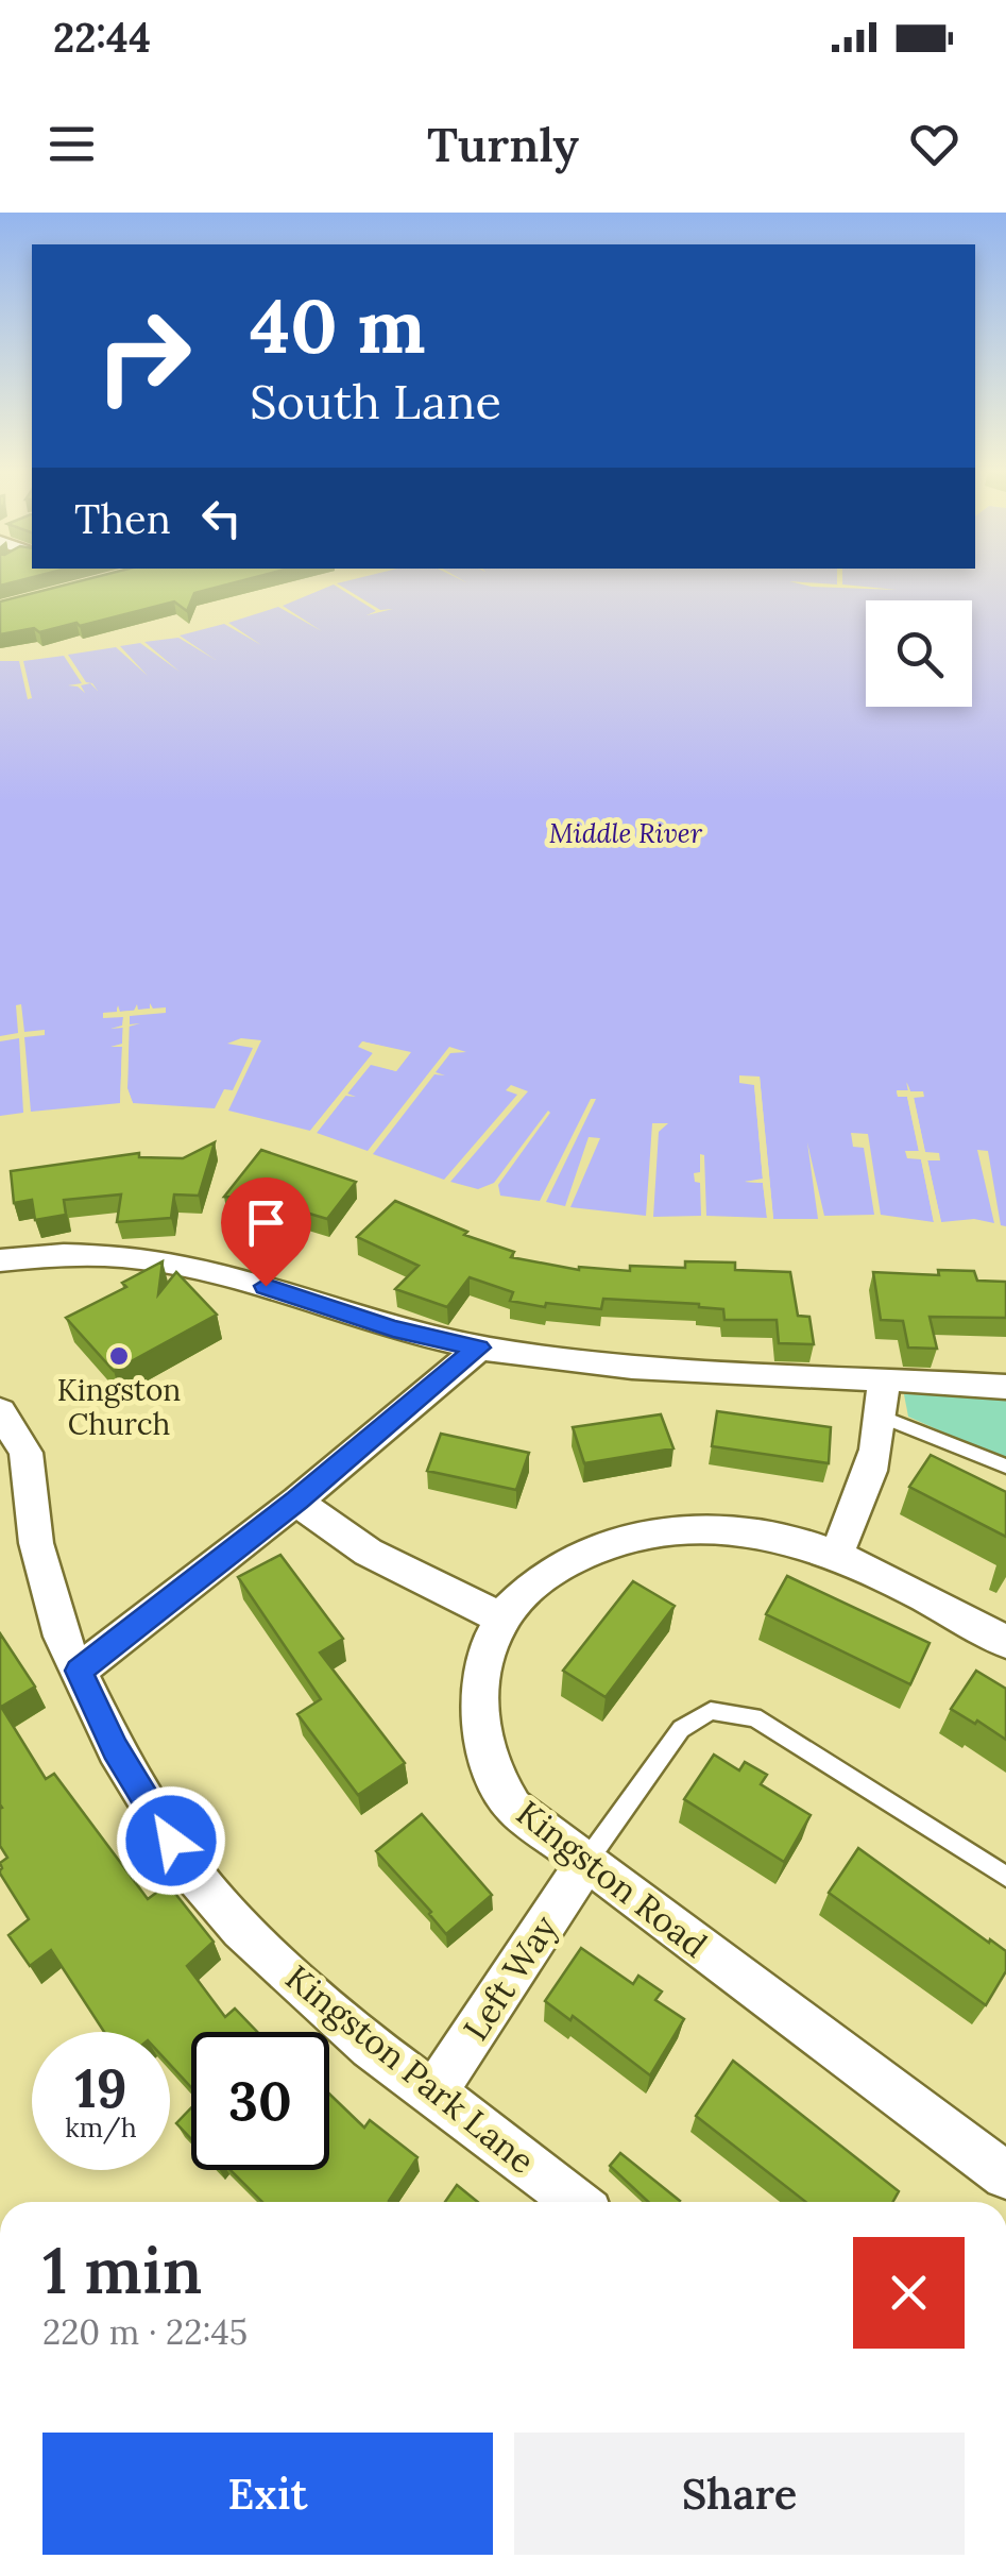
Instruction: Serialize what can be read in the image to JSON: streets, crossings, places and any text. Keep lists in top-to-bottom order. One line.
{"streets":{"street":["Kingston Road","Left Way","Kingston Park Lane"]},"crossings":[["Kingston Road","Left Way"],["Left Way","Kingston Park Lane"]],"water":["Middle River"],"places":["Kingston Church"],"page":{"status":"22:44","header":"Turnly","turn":["40 m","South Lane"],"then":"Then","speed":"19 km/h","limit":"30","heading":["1 min","220 m · 22:45"],"buttons":["Exit","Share"]}}
